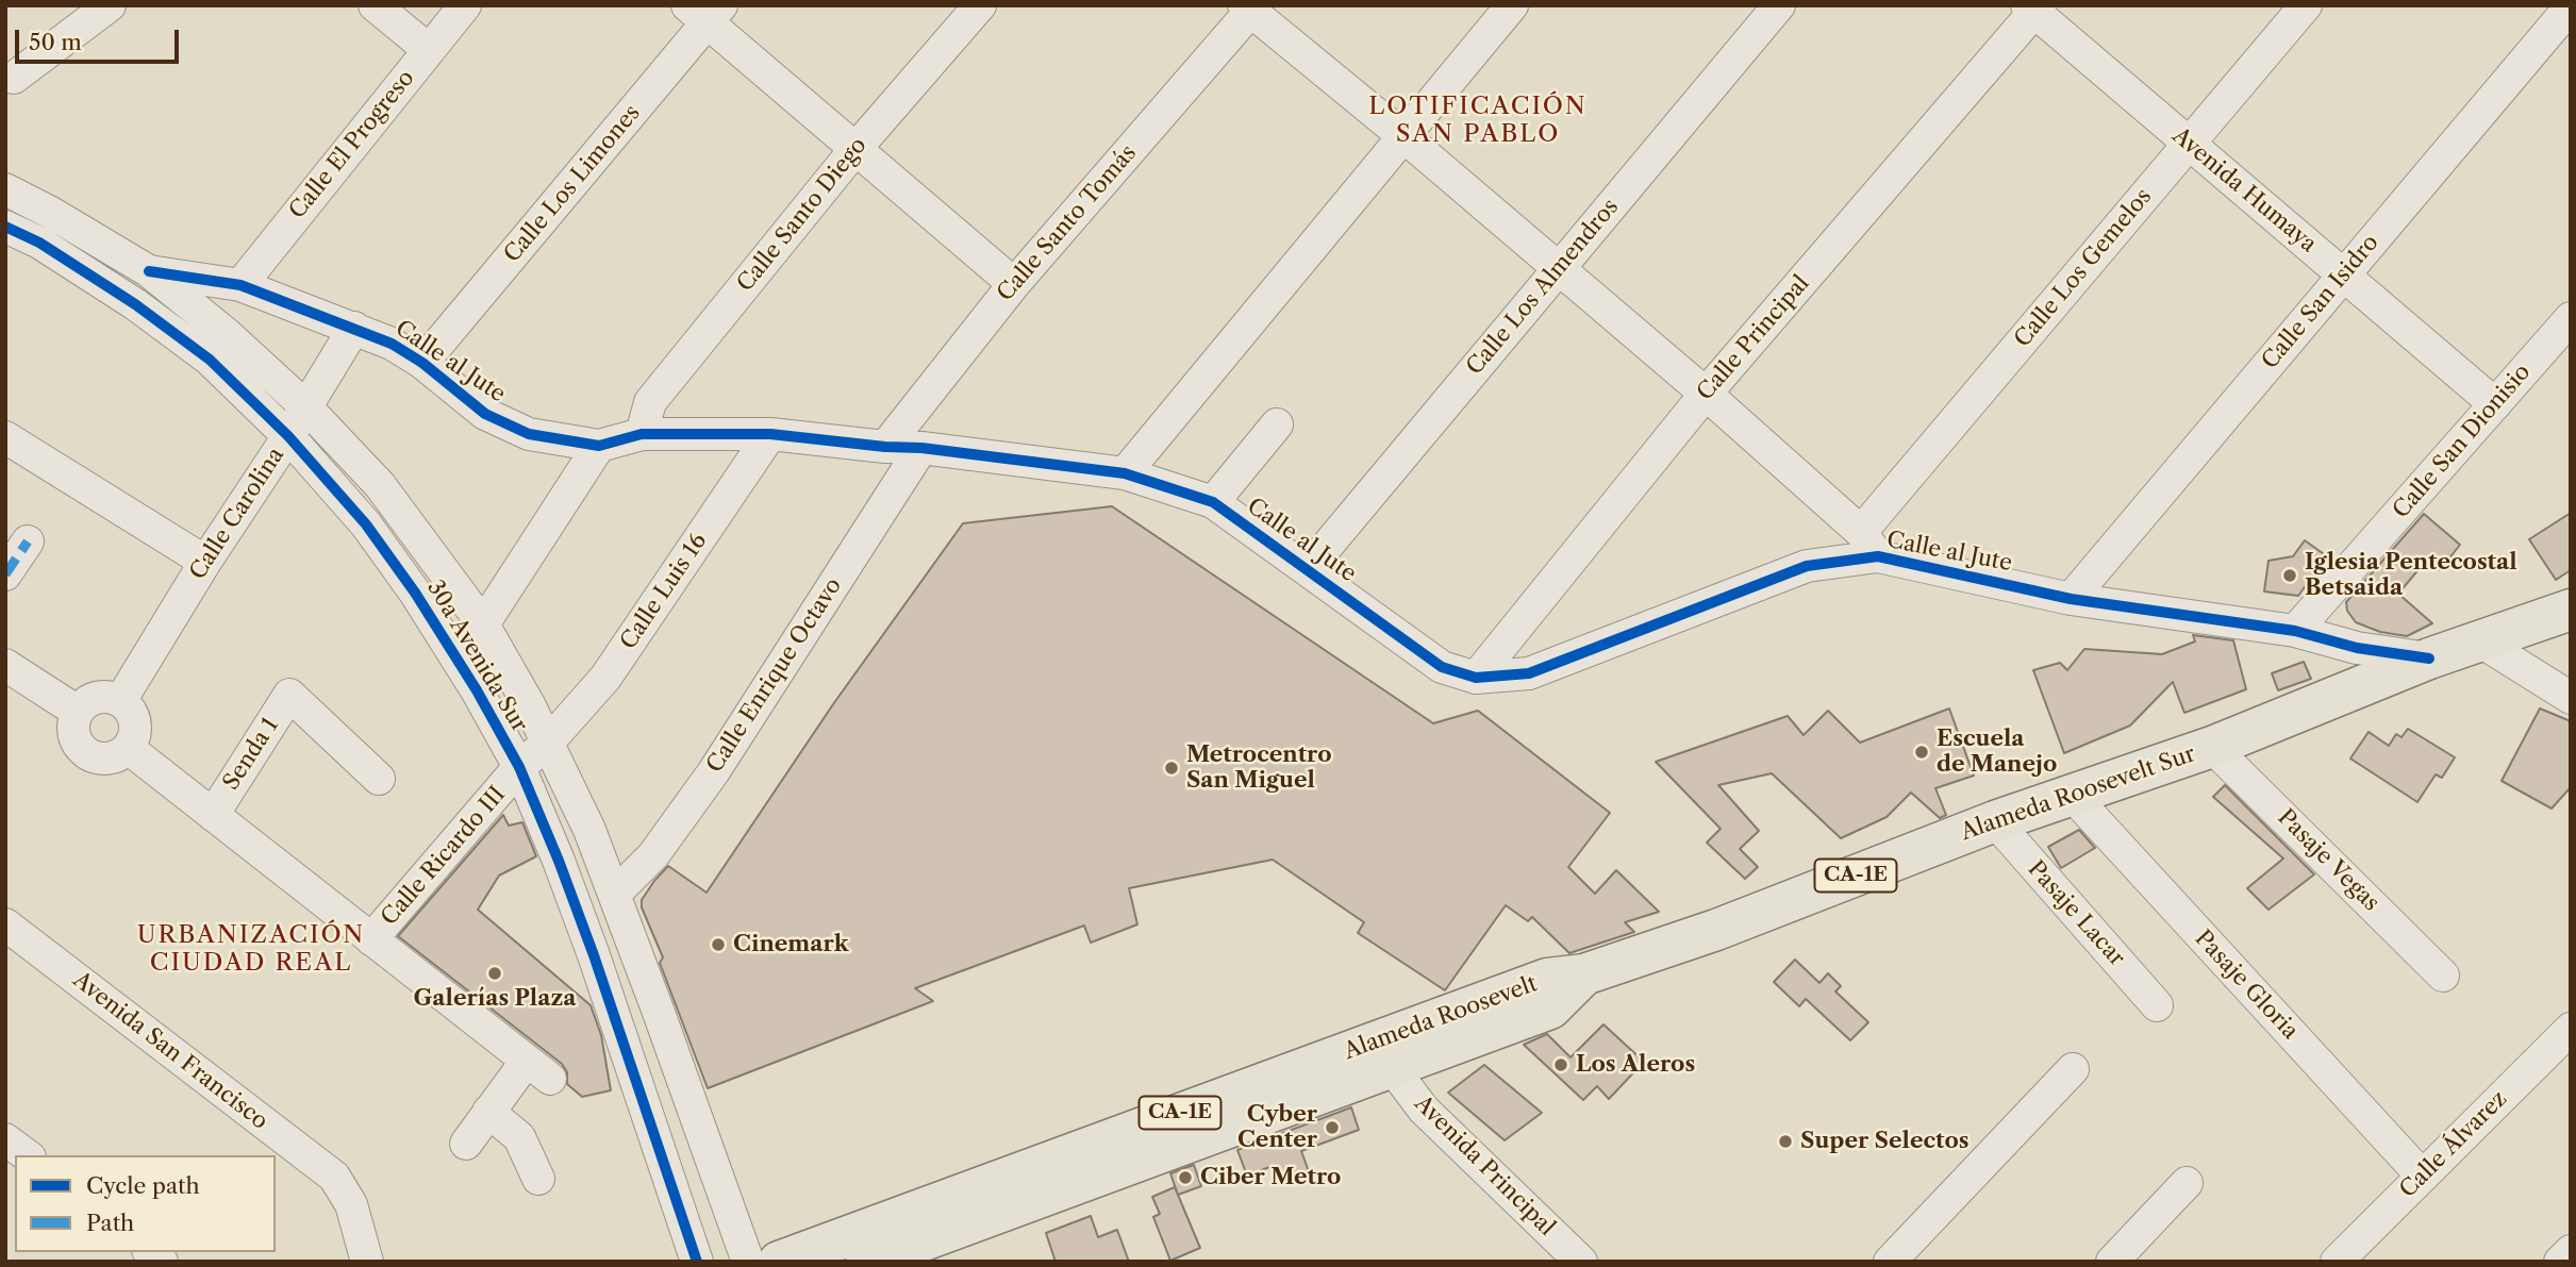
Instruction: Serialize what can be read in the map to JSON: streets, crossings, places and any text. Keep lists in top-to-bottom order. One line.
{"streets":{"highway":["Alameda Roosevelt Sur","CA-1E","Alameda Roosevelt"],"street":["Calle El Progreso","Calle Los Limones","Avenida Humaya","Calle Santo Diego","Calle Santo Tomás","Calle Los Gemelos","Calle Los Almendros","Calle San Isidro","Calle Principal","Calle al Jute","Calle San Dionisio","Calle Carolina","Calle Luis 16","30a Avenida Sur","Calle Enrique Octavo","Senda 1","Calle Ricardo III","Pasaje Vegas","Pasaje Lacar","Pasaje Gloria","Avenida San Francisco","Calle Álvarez","Avenida Principal"]},"crossings":[["Calle El Progreso","Calle al Jute"],["Calle Los Limones","Calle al Jute"],["Avenida Humaya","Calle Los Gemelos"],["Avenida Humaya","Calle San Isidro"],["Avenida Humaya","Calle Principal"],["Avenida Humaya","Calle San Dionisio"],["Calle Santo Diego","Calle al Jute"],["Calle Santo Tomás","Calle al Jute"],["Calle Los Gemelos","Calle al Jute"],["Calle Los Almendros","Calle al Jute"],["Calle San Isidro","Calle al Jute"],["Calle Principal","Calle al Jute"],["Calle al Jute","Calle San Dionisio"],["Calle al Jute","Calle Carolina"],["Calle al Jute","Calle Luis 16"],["Calle al Jute","30a Avenida Sur"],["Calle al Jute","Calle Enrique Octavo"],["Calle al Jute","Alameda Roosevelt Sur"],["Calle Carolina","30a Avenida Sur"],["Calle Luis 16","30a Avenida Sur"],["Calle Luis 16","Calle Ricardo III"],["30a Avenida Sur","Calle Enrique Octavo"],["30a Avenida Sur","Calle Ricardo III"],["Alameda Roosevelt Sur","Pasaje Vegas"],["Alameda Roosevelt Sur","Pasaje Lacar"],["Alameda Roosevelt Sur","Pasaje Gloria"],["Alameda Roosevelt Sur","Alameda Roosevelt"],["Pasaje Gloria","Calle Álvarez"],["Alameda Roosevelt","Avenida Principal"]],"districts":["LOTIFICACIÓN SAN PABLO","URBANIZACIÓN CIUDAD REAL"],"places":["Iglesia Pentecostal Betsaida","Escuela de Manejo","Metrocentro San Miguel","Cinemark","Galerías Plaza","Los Aleros","Cyber Center","Super Selectos","Ciber Metro"],"legend":["Cycle path","Path"],"scale_bar":"50 m"}
